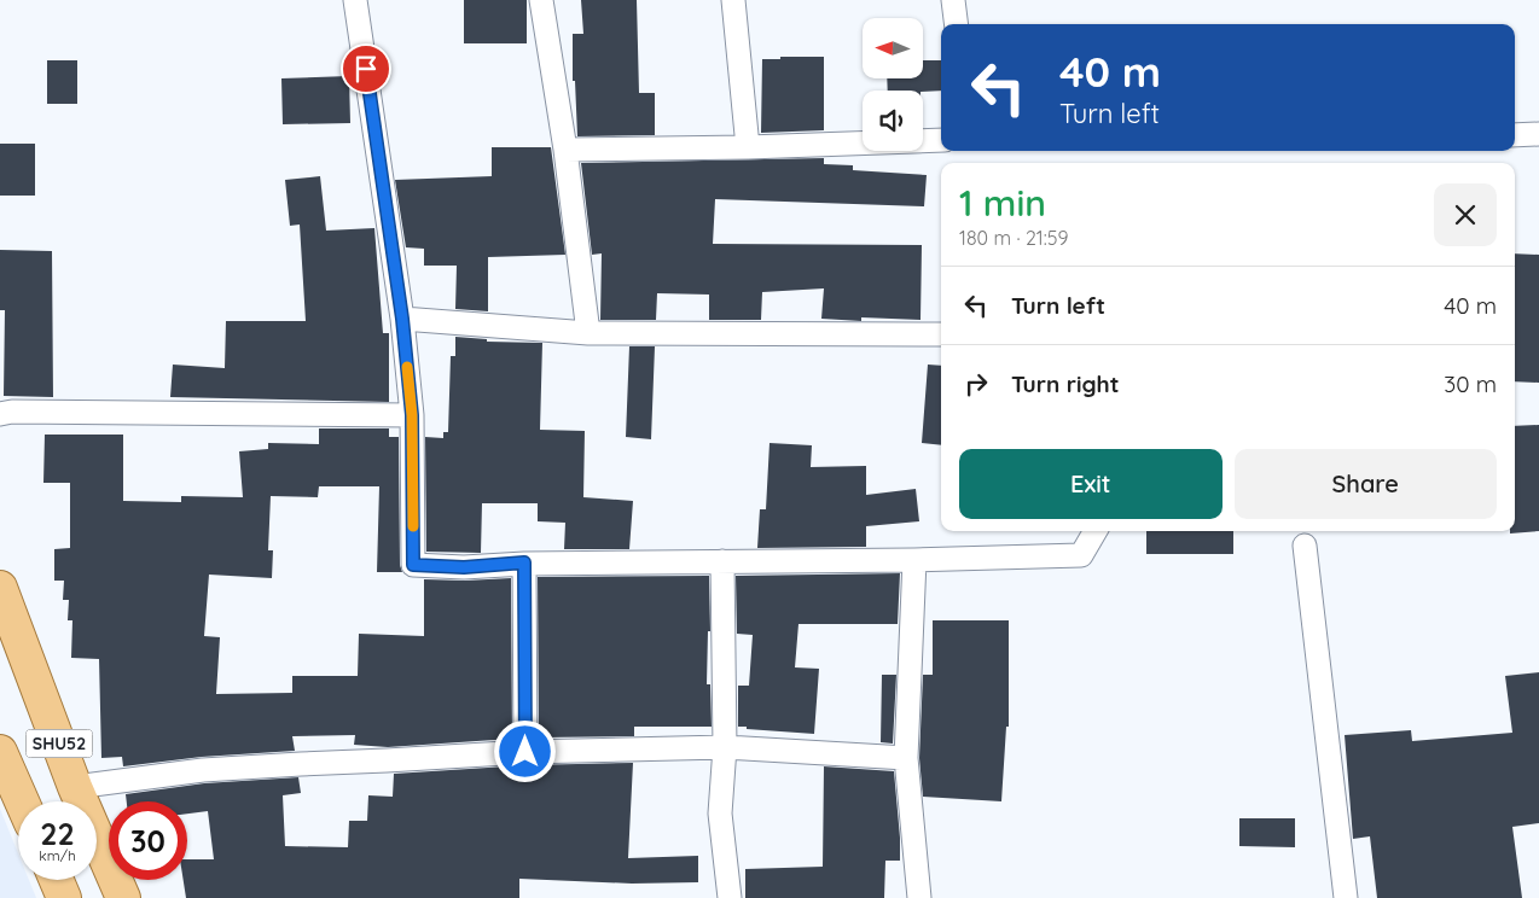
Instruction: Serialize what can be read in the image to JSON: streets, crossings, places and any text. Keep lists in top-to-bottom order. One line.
{"streets":{"main road":["SHU52"]},"north":"left","page":{"turn":["40 m","Turn left"],"heading":["1 min","180 m · 21:59"],"list":[{"name":"Turn left","value":"40 m"},{"name":"Turn right","value":"30 m"}],"buttons":["Exit","Share"],"speed":"22 km/h","limit":"30"}}
